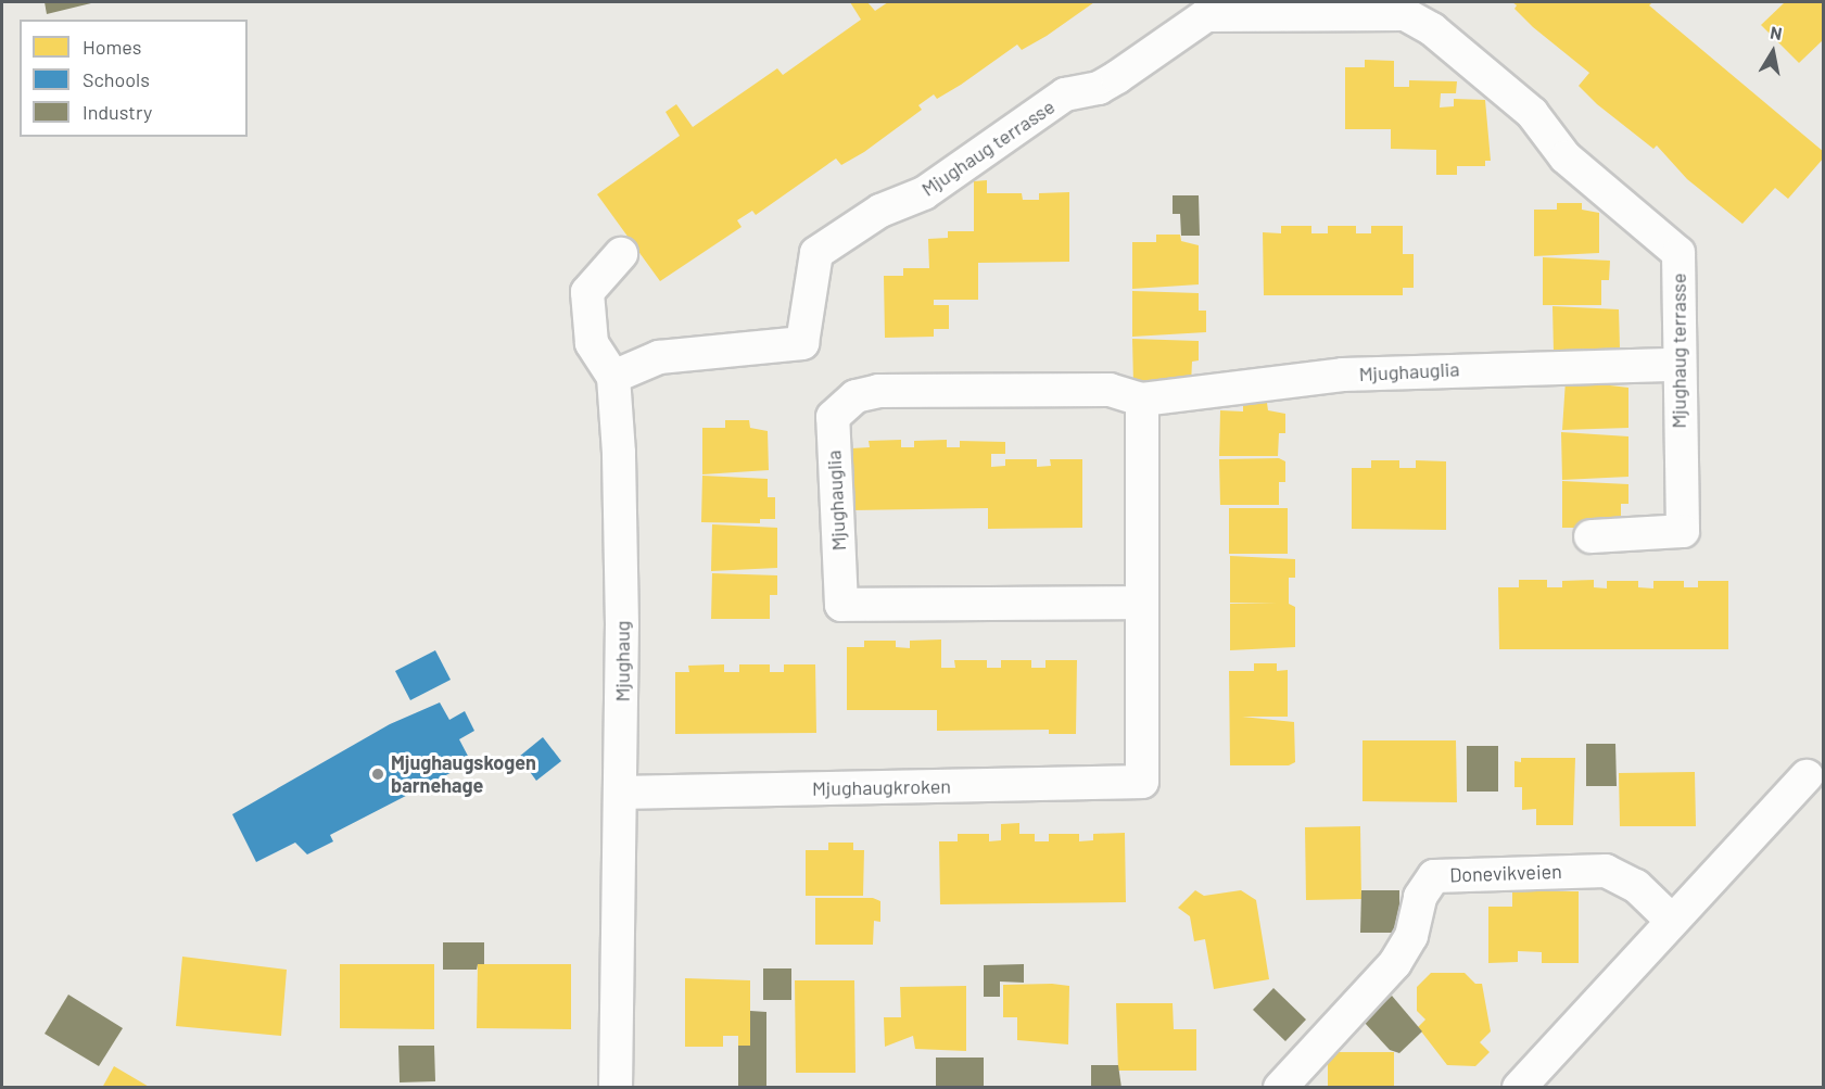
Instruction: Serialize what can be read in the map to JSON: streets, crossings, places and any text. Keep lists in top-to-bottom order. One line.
{"streets":{"street":["Mjughaug terrasse","Mjughauglia","Mjughaug","Mjughaugkroken","Donevikveien"]},"crossings":[["Mjughaug terrasse","Mjughauglia"],["Mjughaug terrasse","Mjughaug"],["Mjughauglia","Mjughaugkroken"],["Mjughaug","Mjughaugkroken"]],"places":["Mjughaugskogen barnehage"],"legend":["Homes","Schools","Industry"],"north":"top"}
